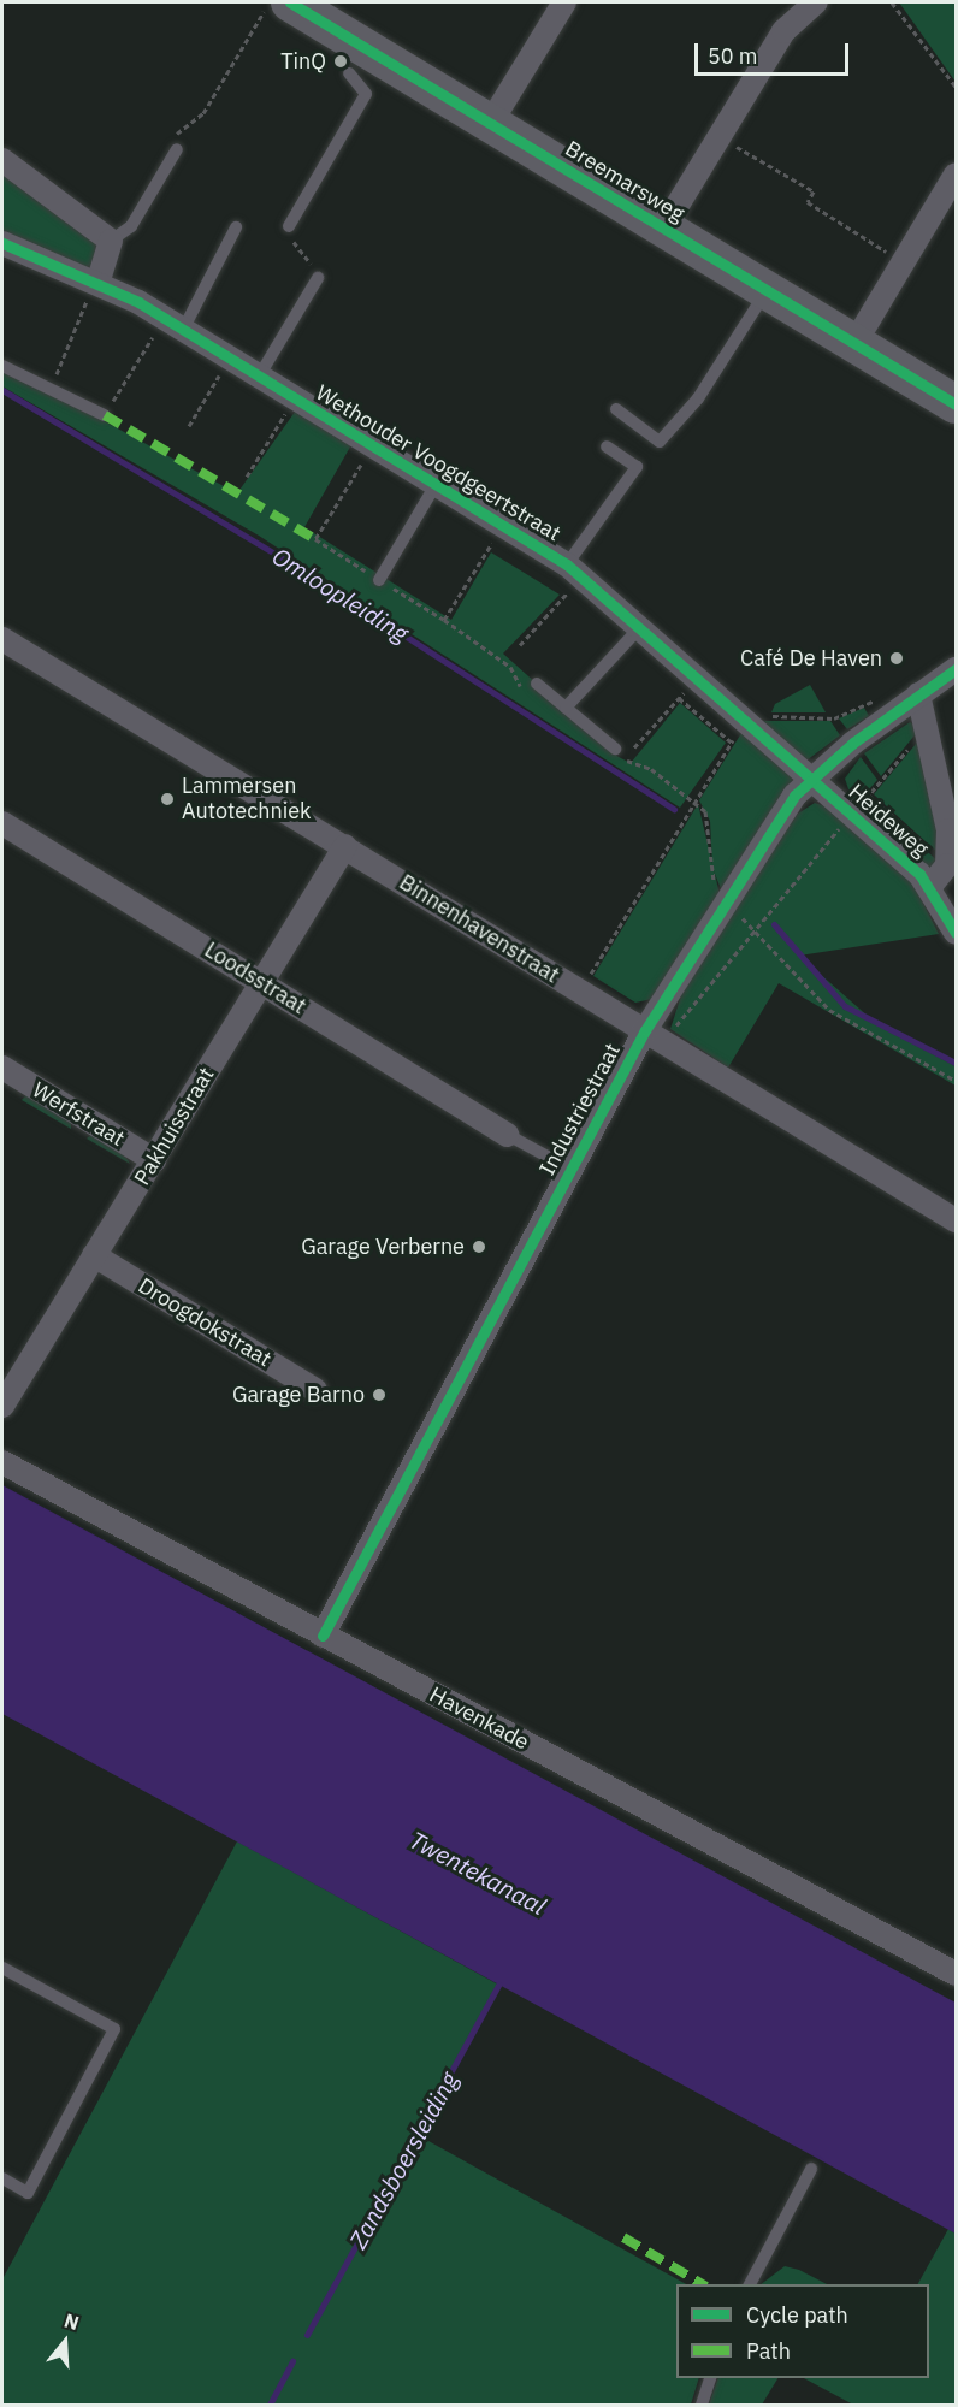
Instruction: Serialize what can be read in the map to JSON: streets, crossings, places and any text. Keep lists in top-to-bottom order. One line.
{"streets":{"main road":["Breemarsweg"],"street":["Wethouder Voogdgeertstraat","Heideweg","Binnenhavenstraat","Loodsstraat","Industriestraat","Werfstraat","Pakhuisstraat","Droogdokstraat","Havenkade"]},"crossings":[["Wethouder Voogdgeertstraat","Heideweg"],["Wethouder Voogdgeertstraat","Industriestraat"],["Heideweg","Industriestraat"],["Binnenhavenstraat","Industriestraat"],["Binnenhavenstraat","Pakhuisstraat"],["Loodsstraat","Pakhuisstraat"],["Industriestraat","Havenkade"],["Werfstraat","Pakhuisstraat"],["Pakhuisstraat","Droogdokstraat"]],"water":["Omloopleiding","Twentekanaal","Zandsboersleiding"],"places":["TinQ","Café De Haven","Lammersen Autotechniek","Garage Verberne","Garage Barno"],"legend":["Cycle path","Path"],"scale_bar":"50 m","north":"top"}
